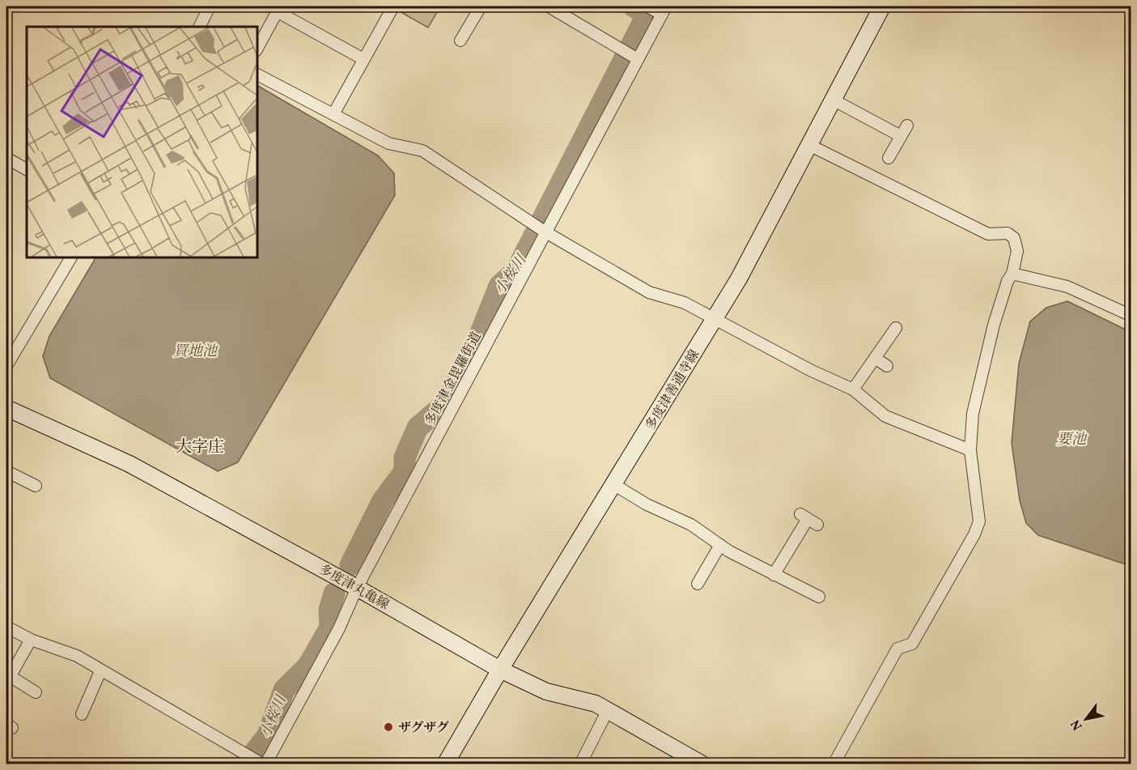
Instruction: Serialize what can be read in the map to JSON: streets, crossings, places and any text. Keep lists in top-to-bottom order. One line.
{"streets":{"main road":["多度津善通寺線","多度津丸亀線"],"street":["多度津金毘羅街道"]},"crossings":[["多度津金毘羅街道","多度津丸亀線"],["多度津善通寺線","多度津丸亀線"]],"districts":["大字庄"],"water":["小桜川","買地池","要池"],"places":["ザグザグ"],"north":"bottom left"}
